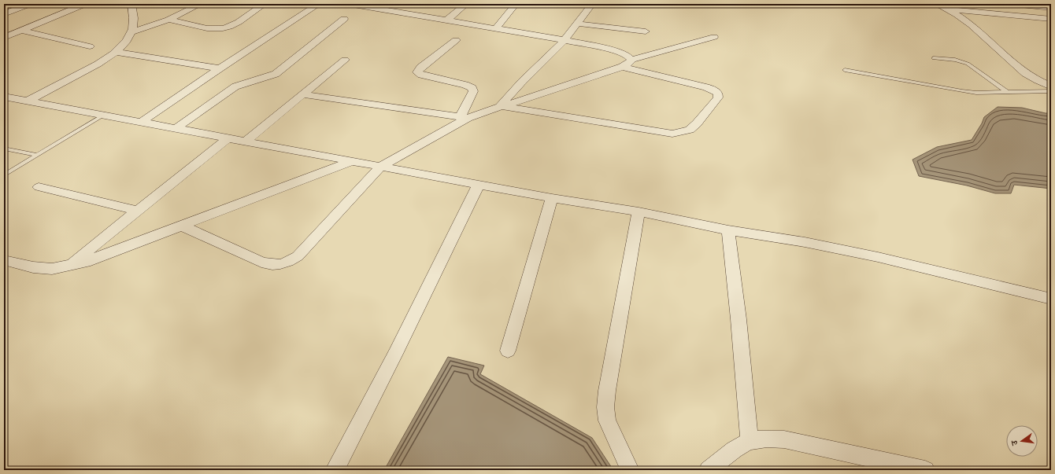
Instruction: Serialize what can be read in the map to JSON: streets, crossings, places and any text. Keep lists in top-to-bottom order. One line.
{"north":"left"}
